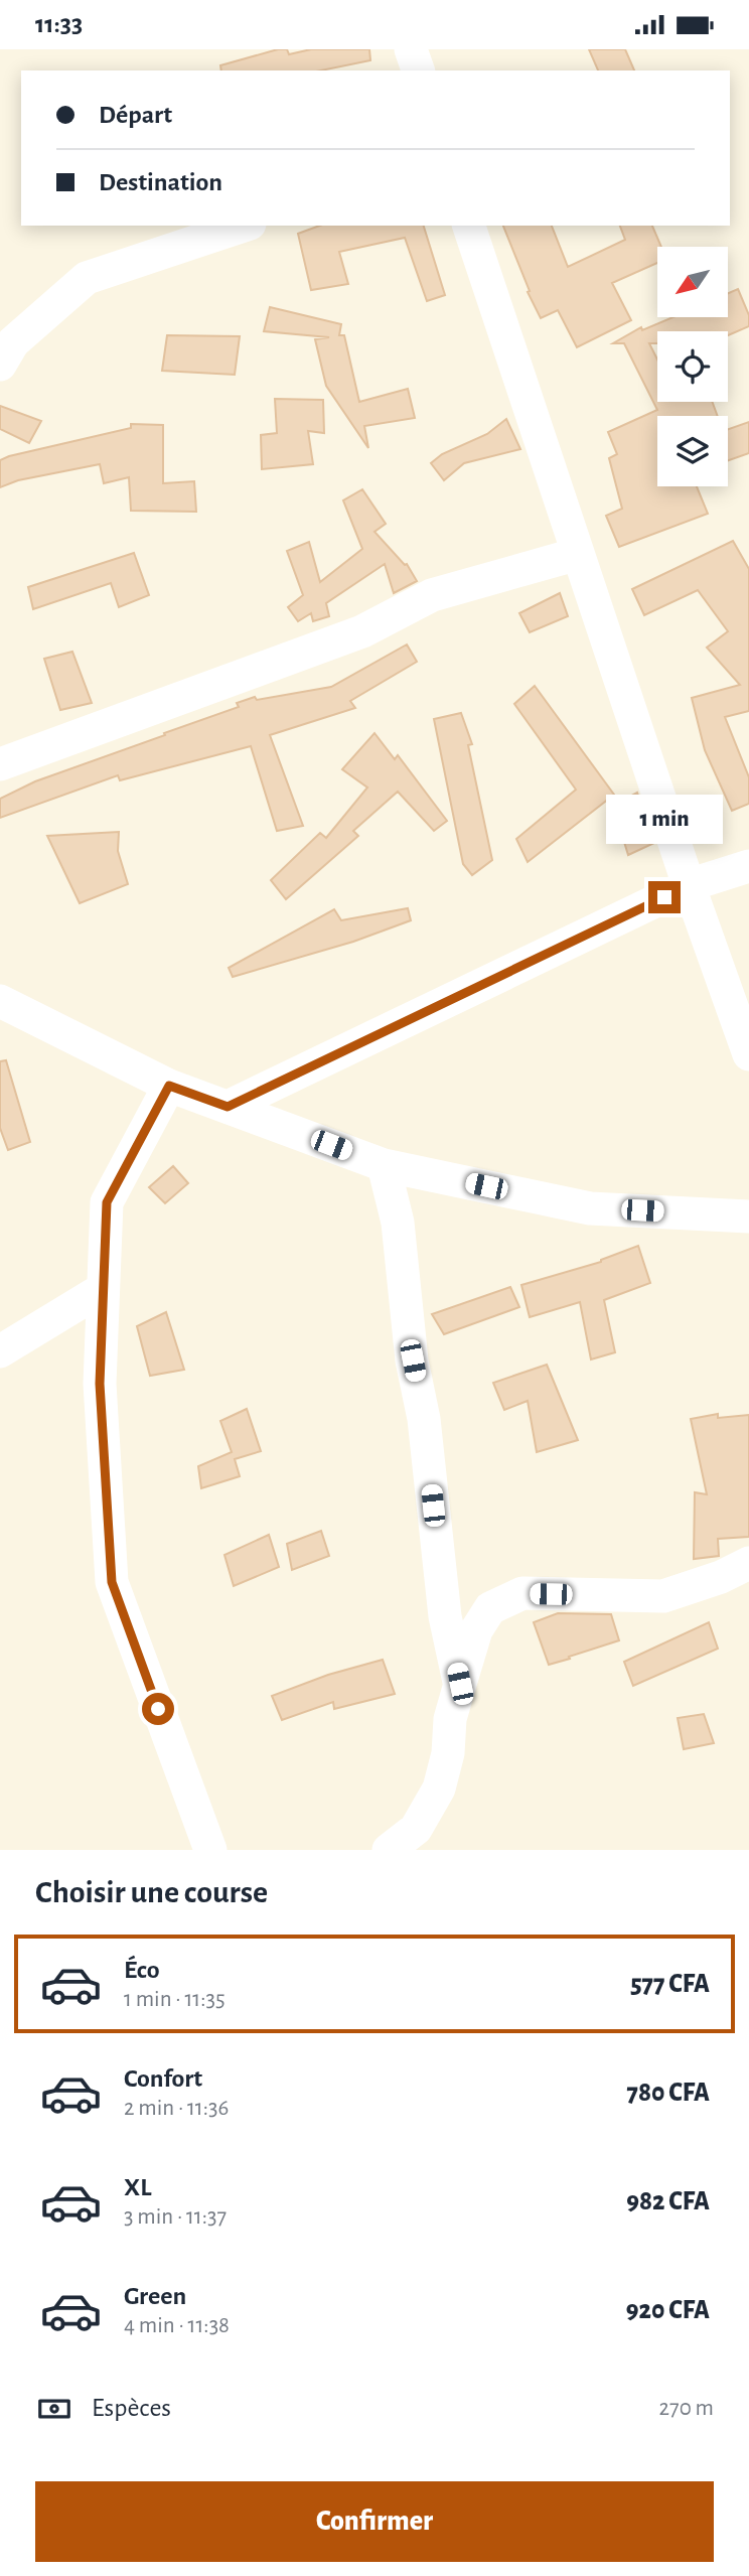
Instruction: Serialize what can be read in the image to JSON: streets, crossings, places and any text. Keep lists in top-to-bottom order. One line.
{"north":"bottom left","page":{"status":"11:33","banner":["Départ","Destination"],"bubble":"1 min","heading":"Choisir une course","list":[{"name":"Éco","note":"1 min · 11:35","value":"577 CFA"},{"name":"Confort","note":"2 min · 11:36","value":"780 CFA"},{"name":"XL","note":"3 min · 11:37","value":"982 CFA"},{"name":"Green","note":"4 min · 11:38","value":"920 CFA"}],"pay":["Espèces","270 m"],"buttons":"Confirmer"}}
